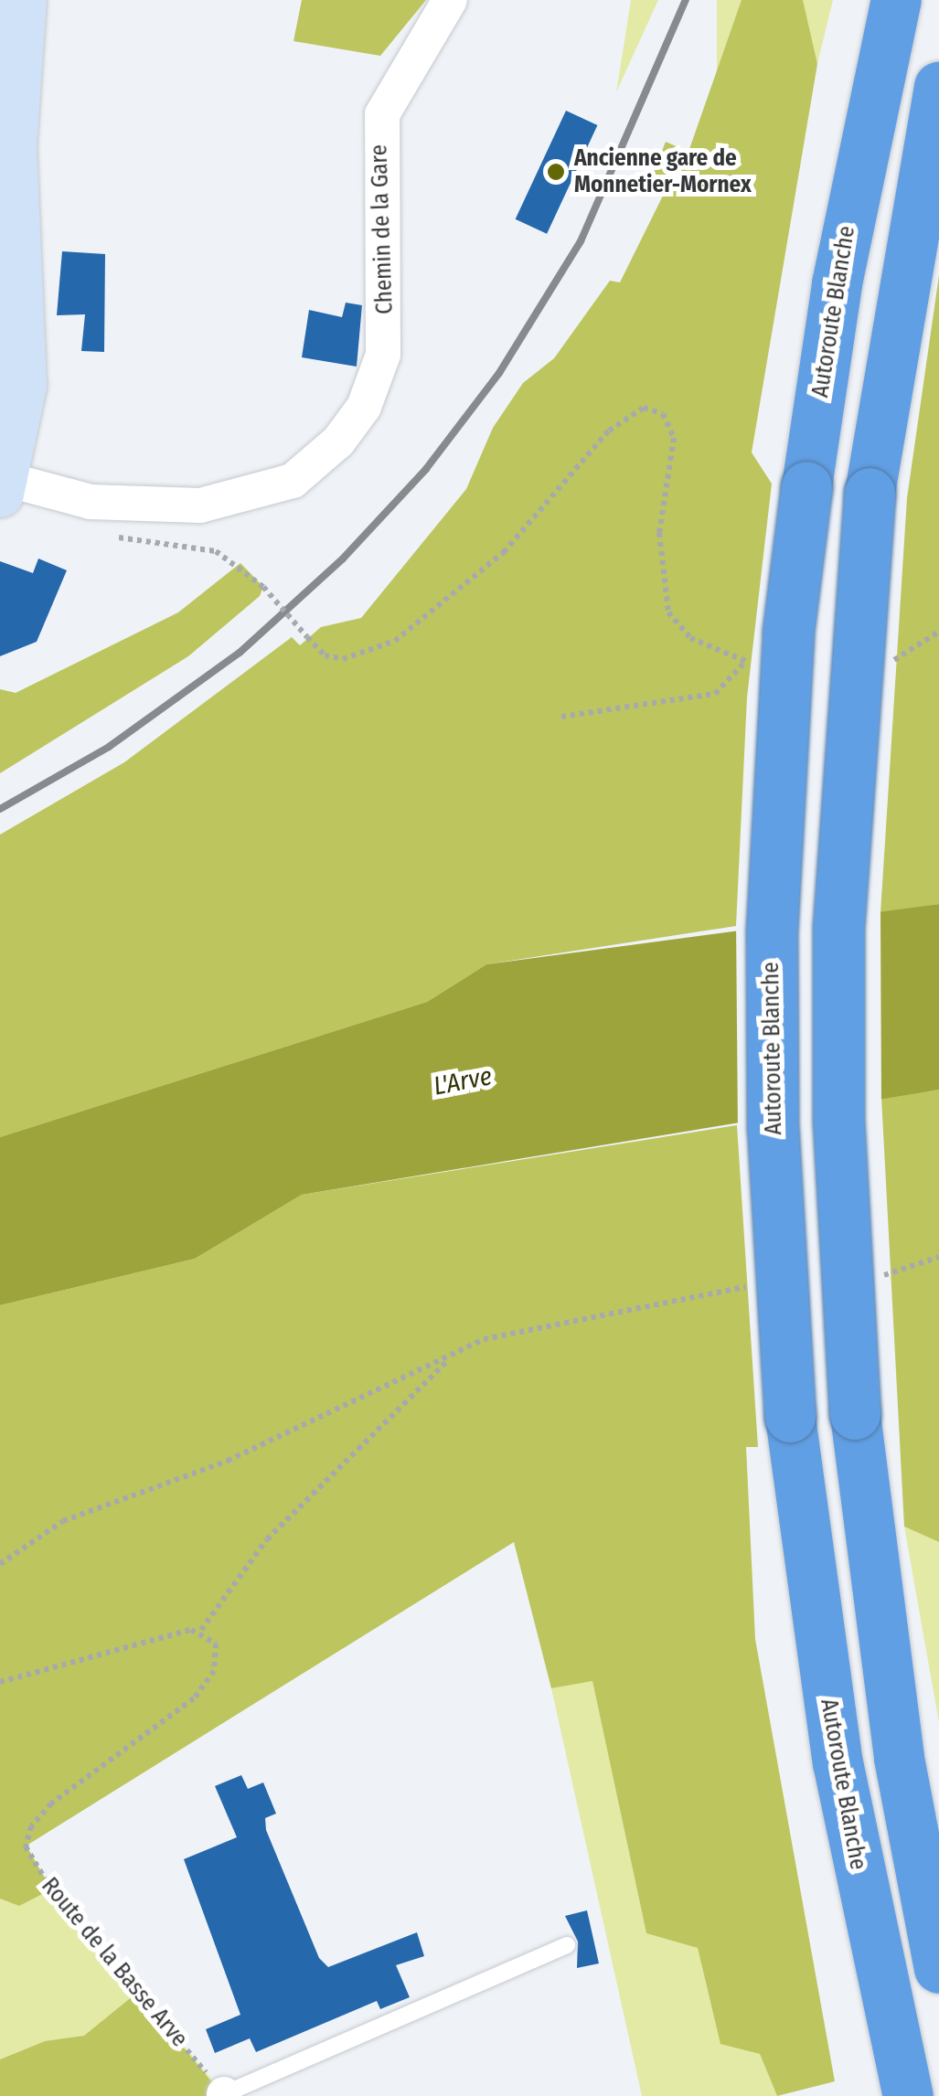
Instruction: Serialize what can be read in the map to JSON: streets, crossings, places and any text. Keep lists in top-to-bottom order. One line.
{"streets":{"highway":["Autoroute Blanche"],"street":["Chemin de la Gare"],"path":["Route de la Basse Arve"]},"water":["L'Arve"],"places":["Ancienne gare de Monnetier-Mornex"]}
